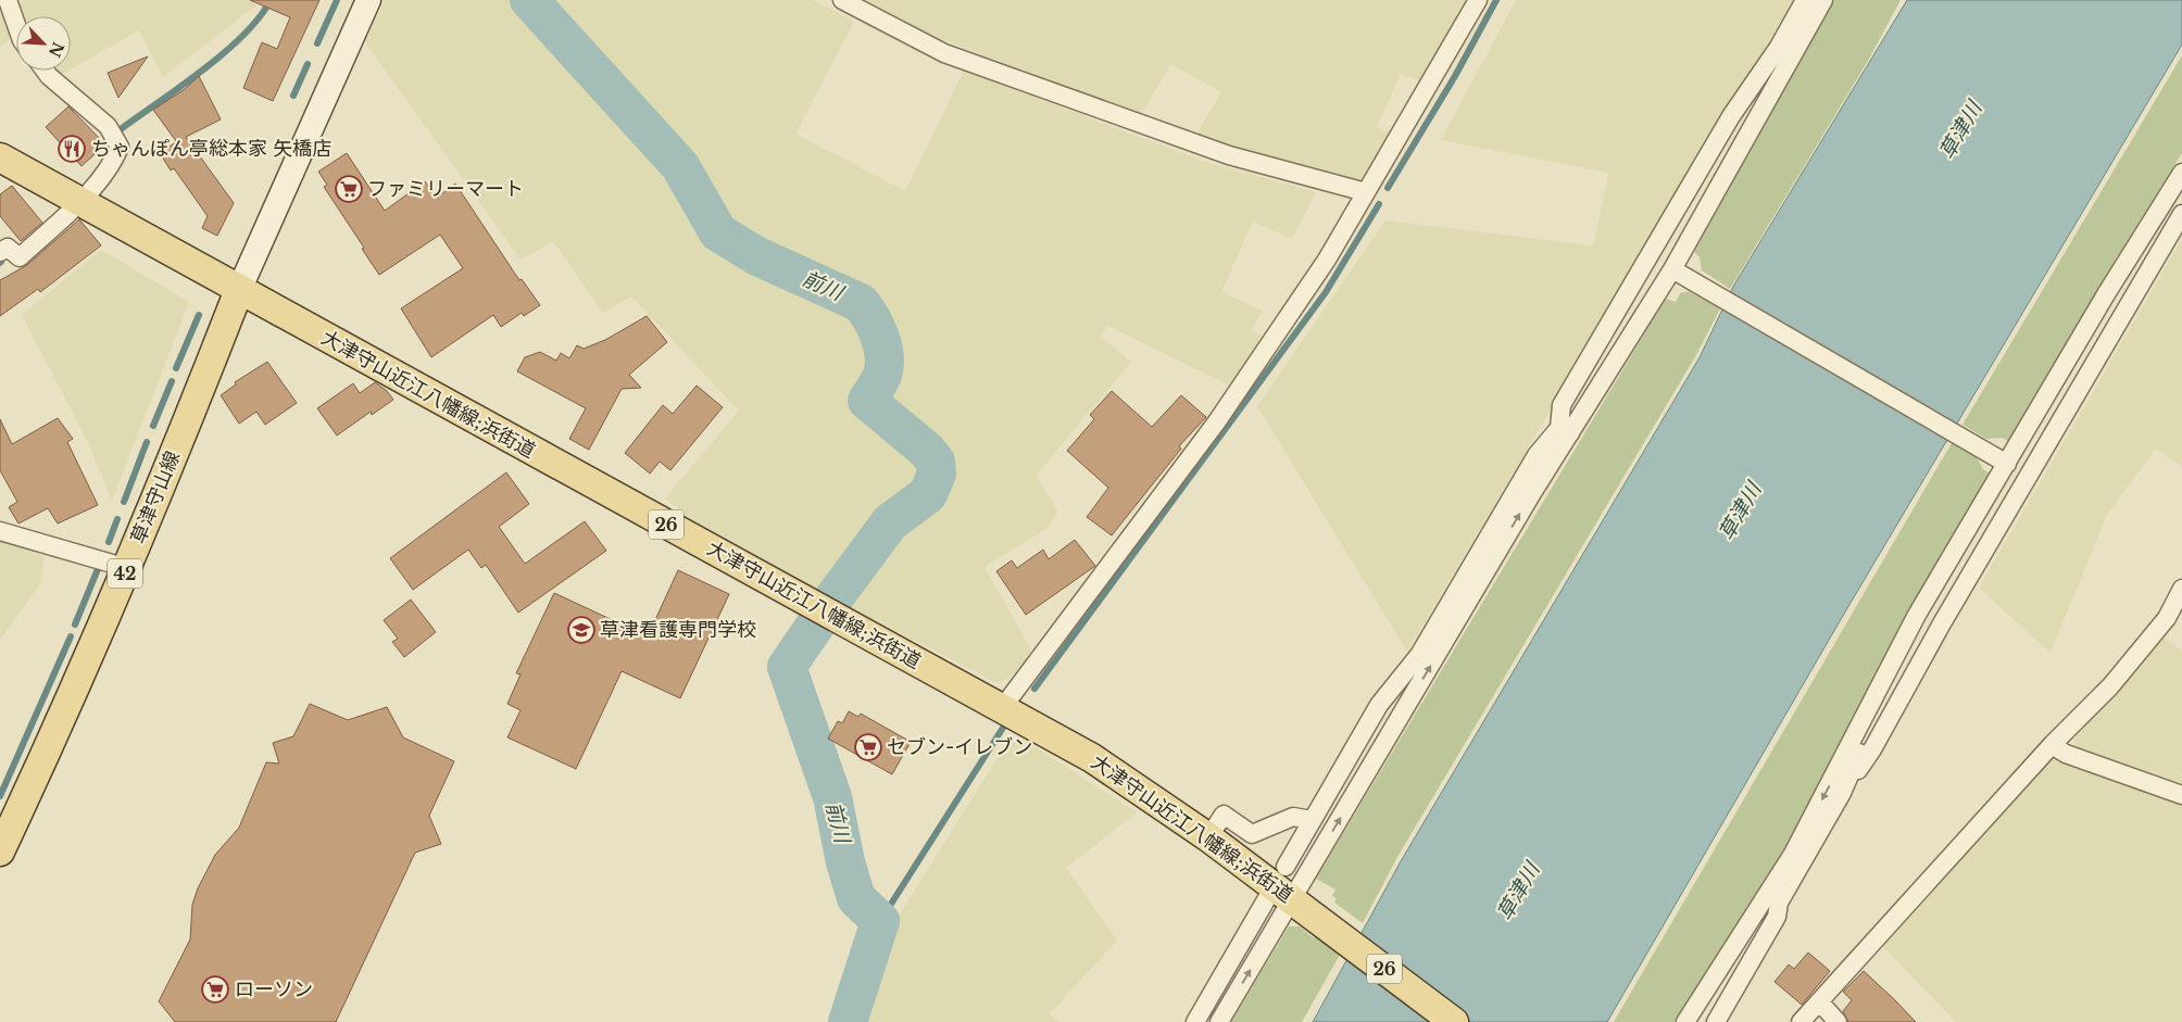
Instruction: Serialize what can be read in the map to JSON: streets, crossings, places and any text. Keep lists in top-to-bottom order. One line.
{"streets":{"main road":["大津守山近江八幡線;浜街道","草津守山線","26","42"]},"crossings":[["大津守山近江八幡線;浜街道","草津守山線"]],"water":["草津川","前川"],"places":{"restaurant":["ちゃんぽん亭総本家 矢橋店"],"supermarket":["ファミリーマート","セブン-イレブン","ローソン"],"school or university":["草津看護専門学校"]},"north":"bottom right"}
